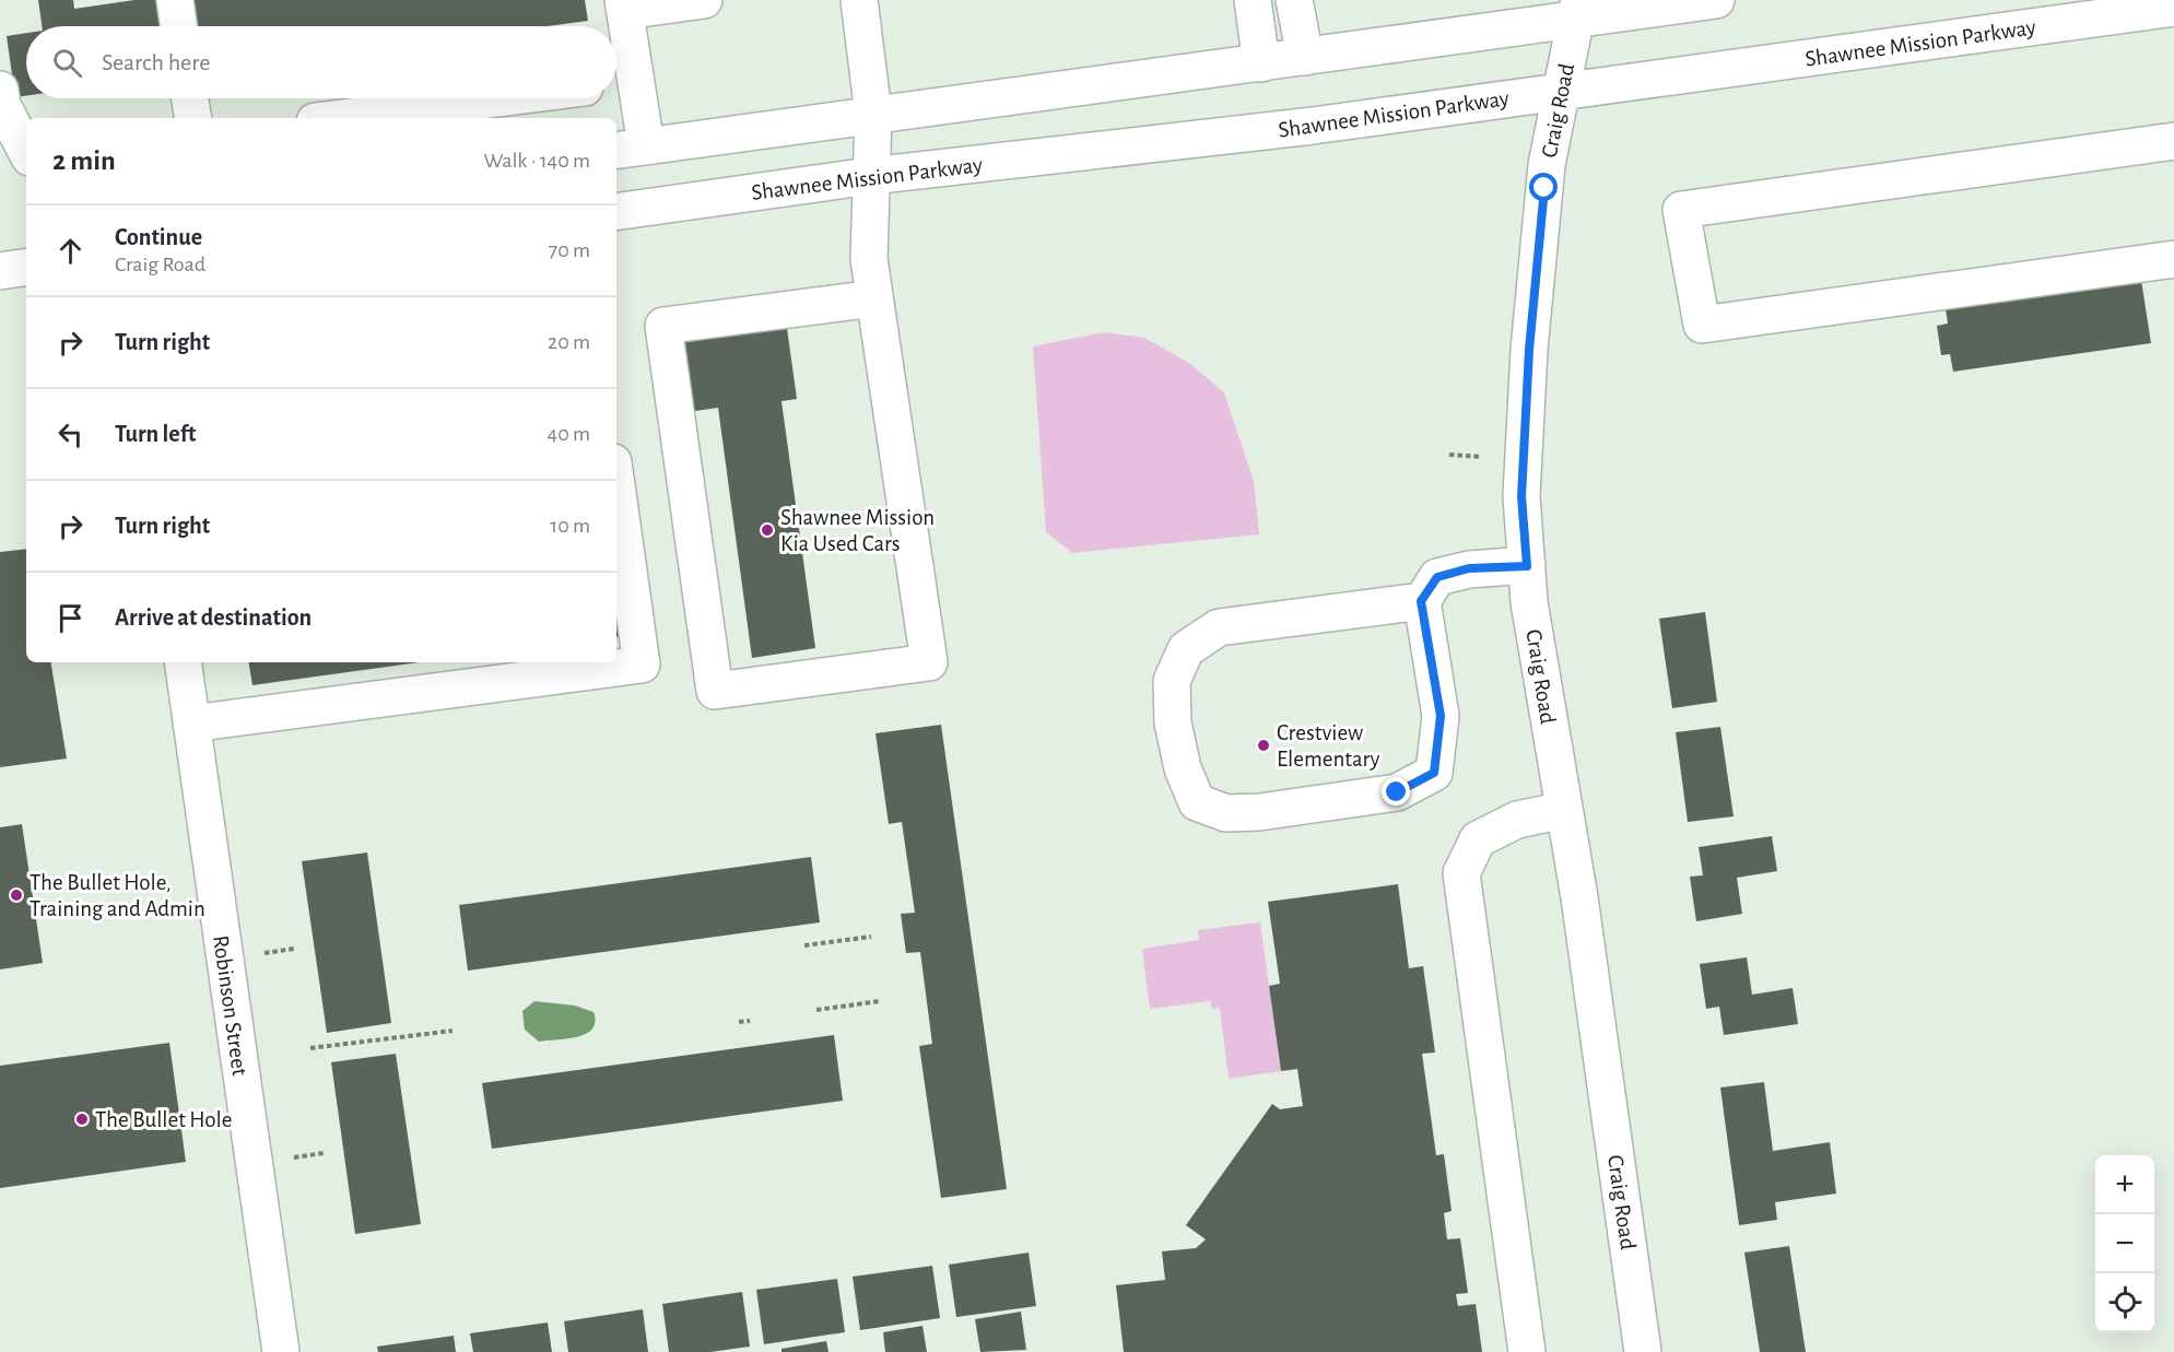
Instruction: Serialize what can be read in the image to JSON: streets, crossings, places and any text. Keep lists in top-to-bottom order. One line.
{"streets":{"main road":["Shawnee Mission Parkway","Craig Road","Robinson Street"]},"crossings":[["Shawnee Mission Parkway","Craig Road"]],"places":["Shawnee Mission Kia Used Cars","Crestview Elementary","The Bullet Hole, Training and Admin","The Bullet Hole"],"page":{"search":"Search here","heading":["2 min","Walk · 140 m"],"list":[["Continue","Craig Road","70 m"],["Turn right","20 m"],["Turn left","40 m"],["Turn right","10 m"],"Arrive at destination"],"map_buttons":["+","−"]}}
